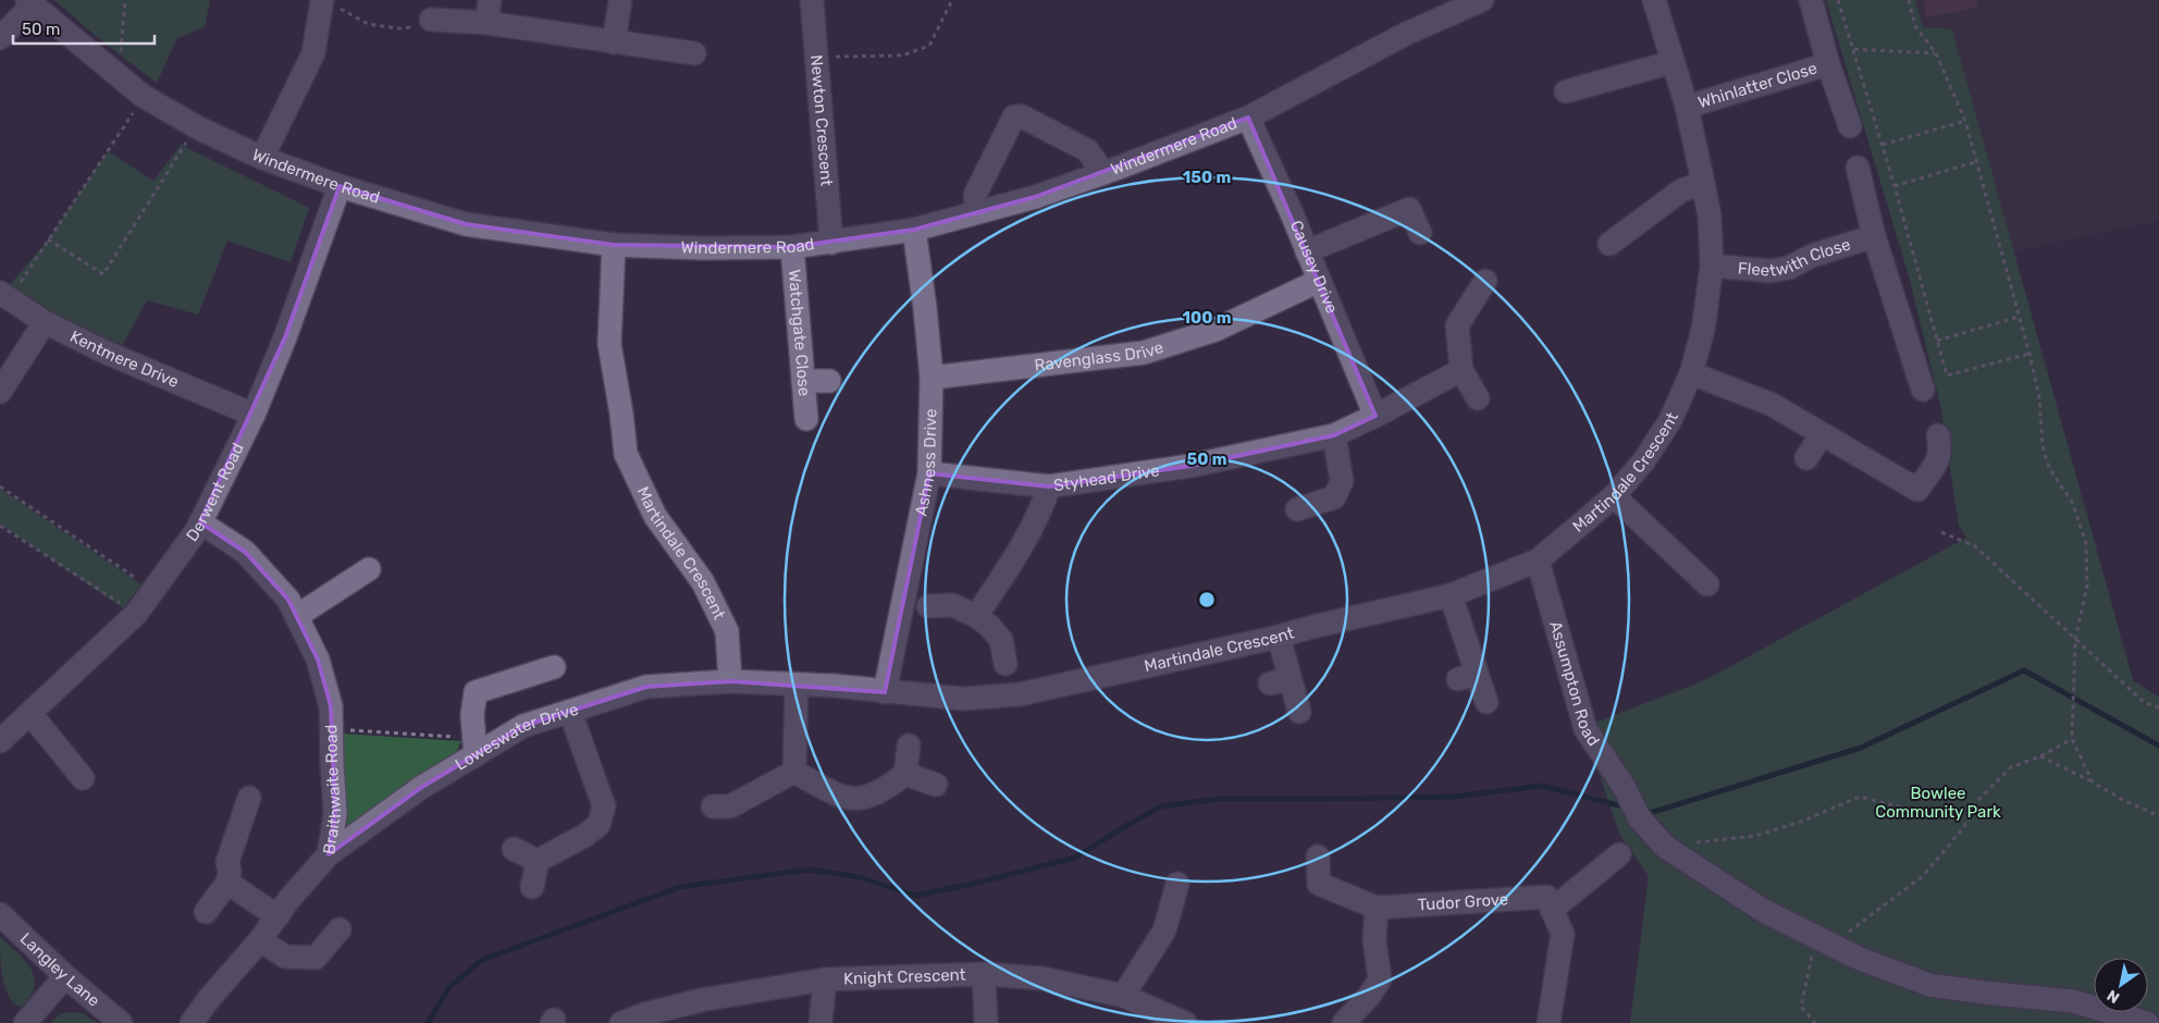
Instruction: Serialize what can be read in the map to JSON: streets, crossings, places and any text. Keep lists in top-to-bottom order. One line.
{"streets":{"street":["Whinlatter Close","Newton Crescent","Windermere Road","Fleetwith Close","Causey Drive","Watchgate Close","Ravenglass Drive","Kentmere Drive","Ashness Drive","Martindale Crescent","Styhead Drive","Derwent Road","Assumpton Road","Loweswater Drive","Braithwaite Road","Tudor Grove","Langley Lane","Knight Crescent"]},"crossings":[["Whinlatter Close","Martindale Crescent"],["Newton Crescent","Windermere Road"],["Windermere Road","Causey Drive"],["Windermere Road","Watchgate Close"],["Windermere Road","Ashness Drive"],["Windermere Road","Martindale Crescent"],["Windermere Road","Derwent Road"],["Fleetwith Close","Martindale Crescent"],["Causey Drive","Ravenglass Drive"],["Causey Drive","Styhead Drive"],["Ravenglass Drive","Ashness Drive"],["Kentmere Drive","Derwent Road"],["Ashness Drive","Martindale Crescent"],["Ashness Drive","Styhead Drive"],["Martindale Crescent","Assumpton Road"],["Martindale Crescent","Loweswater Drive"],["Derwent Road","Braithwaite Road"],["Loweswater Drive","Braithwaite Road"]],"parks":["Bowlee Community Park"],"scale_bar":"50 m","north":"bottom left","rings":["150 m","100 m","50 m"]}
